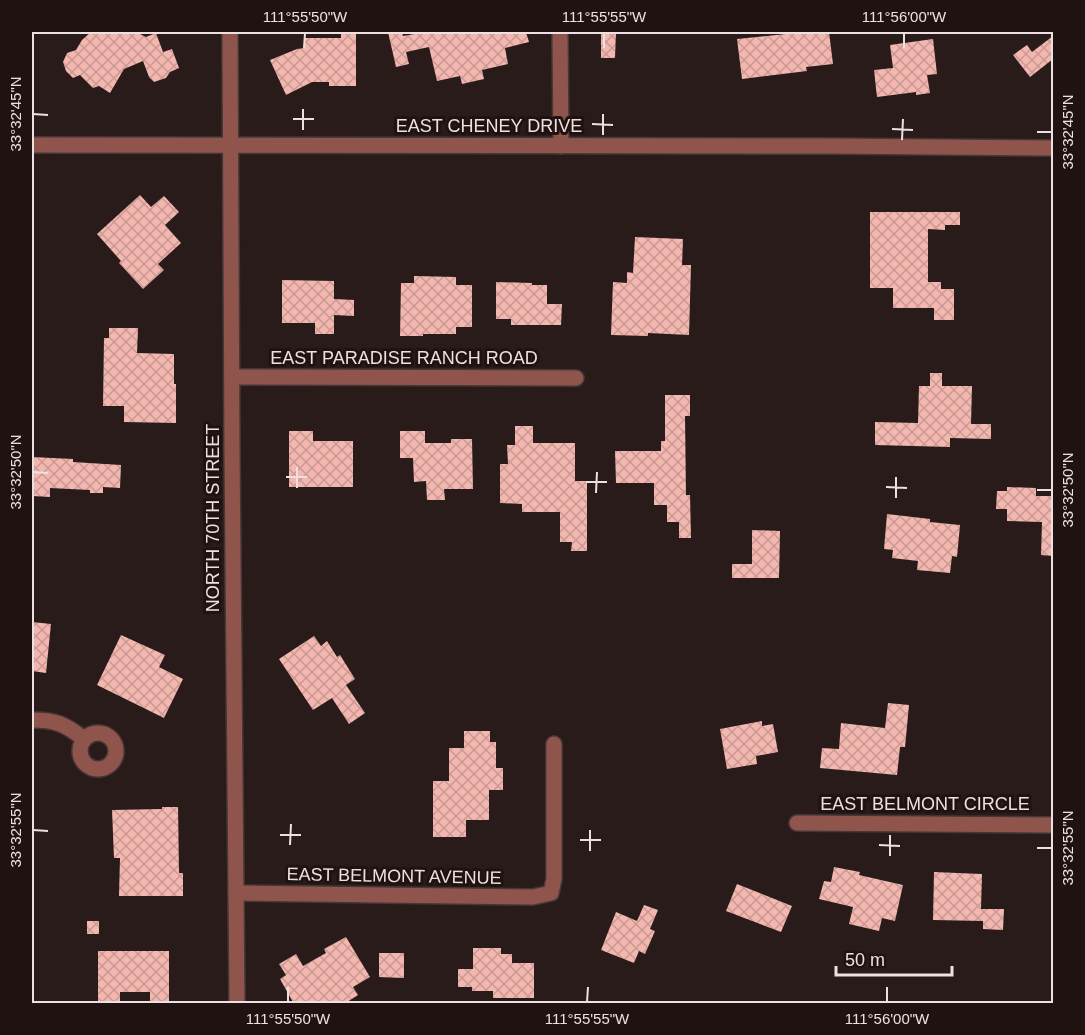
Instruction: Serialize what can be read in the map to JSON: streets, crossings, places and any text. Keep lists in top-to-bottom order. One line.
{"streets":{"street":["EAST CHENEY DRIVE","EAST PARADISE RANCH ROAD","NORTH 70TH STREET","EAST BELMONT CIRCLE","EAST BELMONT AVENUE"]},"crossings":[["EAST CHENEY DRIVE","NORTH 70TH STREET"],["EAST PARADISE RANCH ROAD","NORTH 70TH STREET"],["NORTH 70TH STREET","EAST BELMONT AVENUE"]],"scale_bar":"50 m","coordinates":["111°55'50\"W","111°55'55\"W","111°56'00\"W","33°32'45\"N","33°32'50\"N","33°32'55\"N"]}
